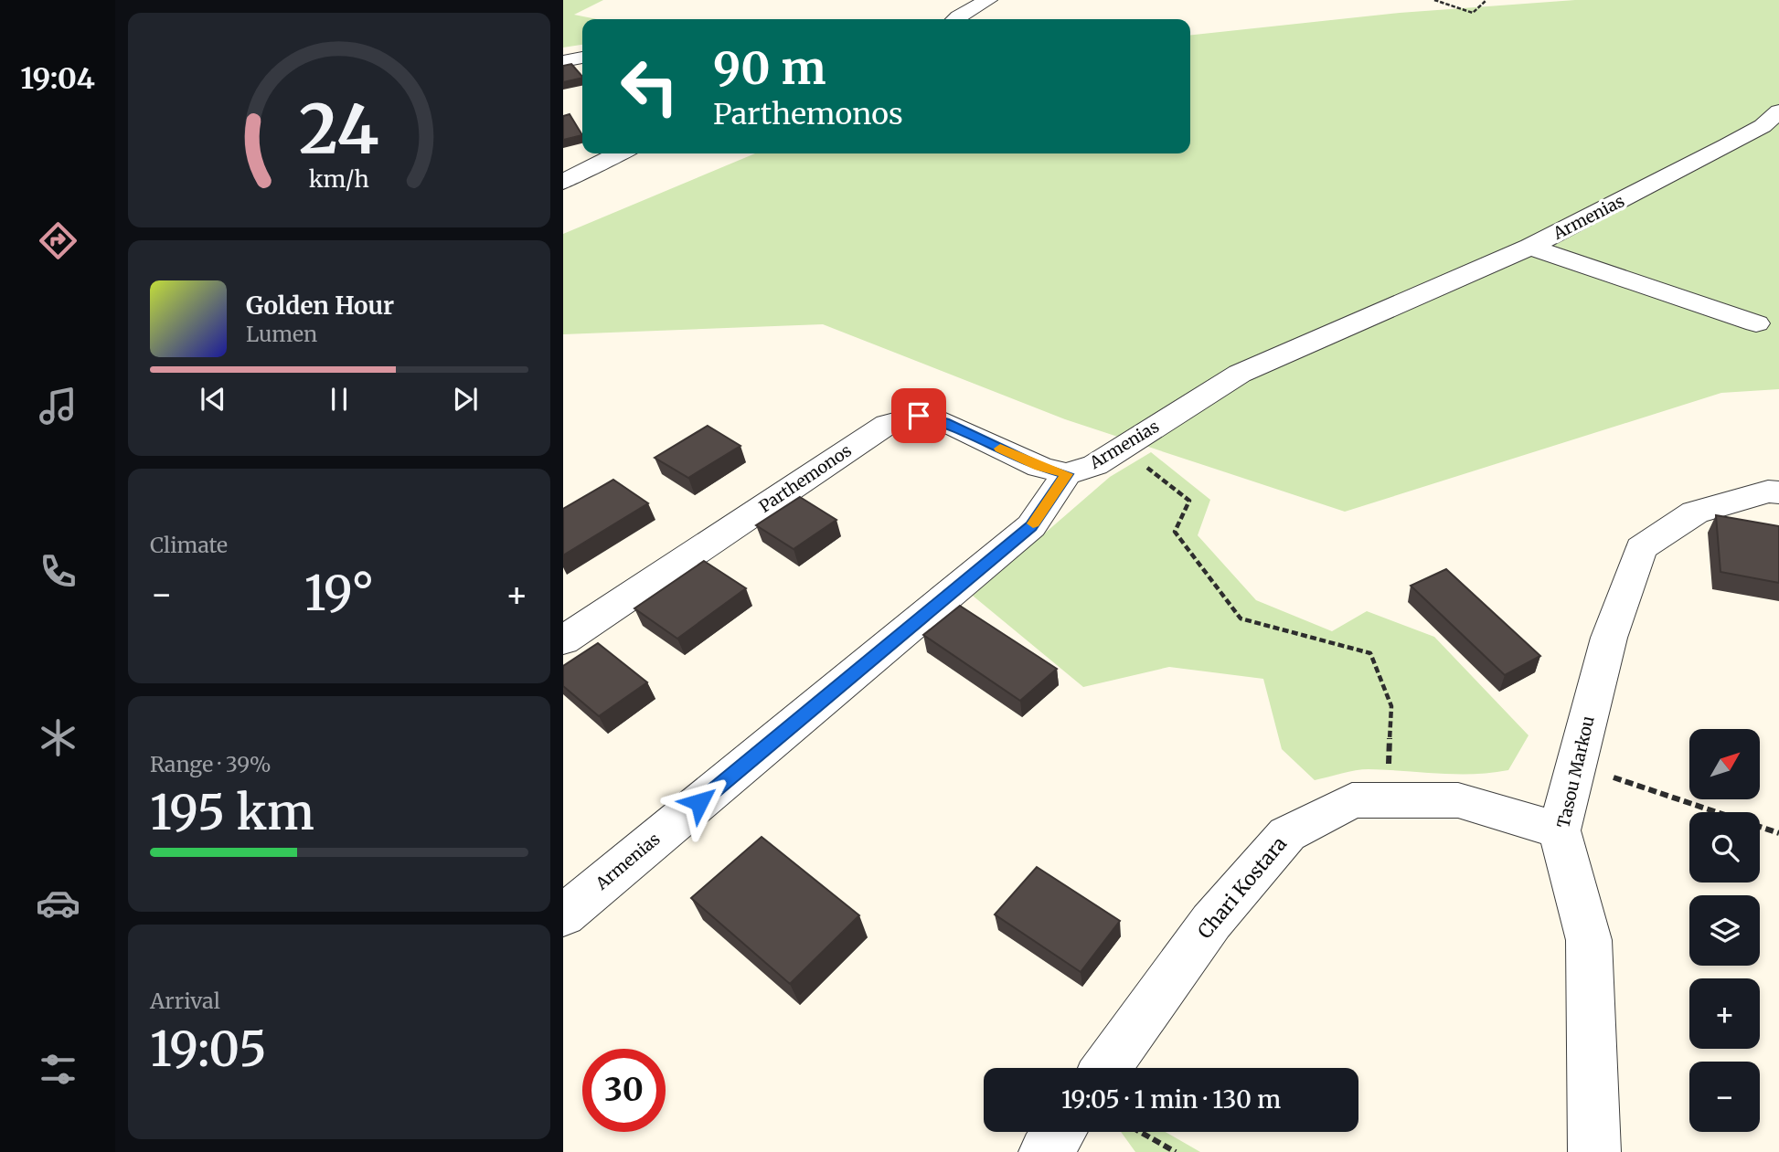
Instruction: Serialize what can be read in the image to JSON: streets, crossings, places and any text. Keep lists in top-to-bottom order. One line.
{"streets":{"street":["Armenias","Parthemonos","Tasou Markou","Chari Kostara"]},"crossings":[["Armenias","Parthemonos"],["Tasou Markou","Chari Kostara"]],"north":"top right","page":{"tabs":"19:04","turn":["90 m","Parthemonos"],"song":["Golden Hour","Lumen"],"tile":["Climate",["Range · 39%","195 km"],["Arrival","19:05"]],"heat":["−","19°","+"],"map_buttons":["+","−"],"limit":"30","trip":"19:05 · 1 min · 130 m","gauge":["24","km/h"]}}
